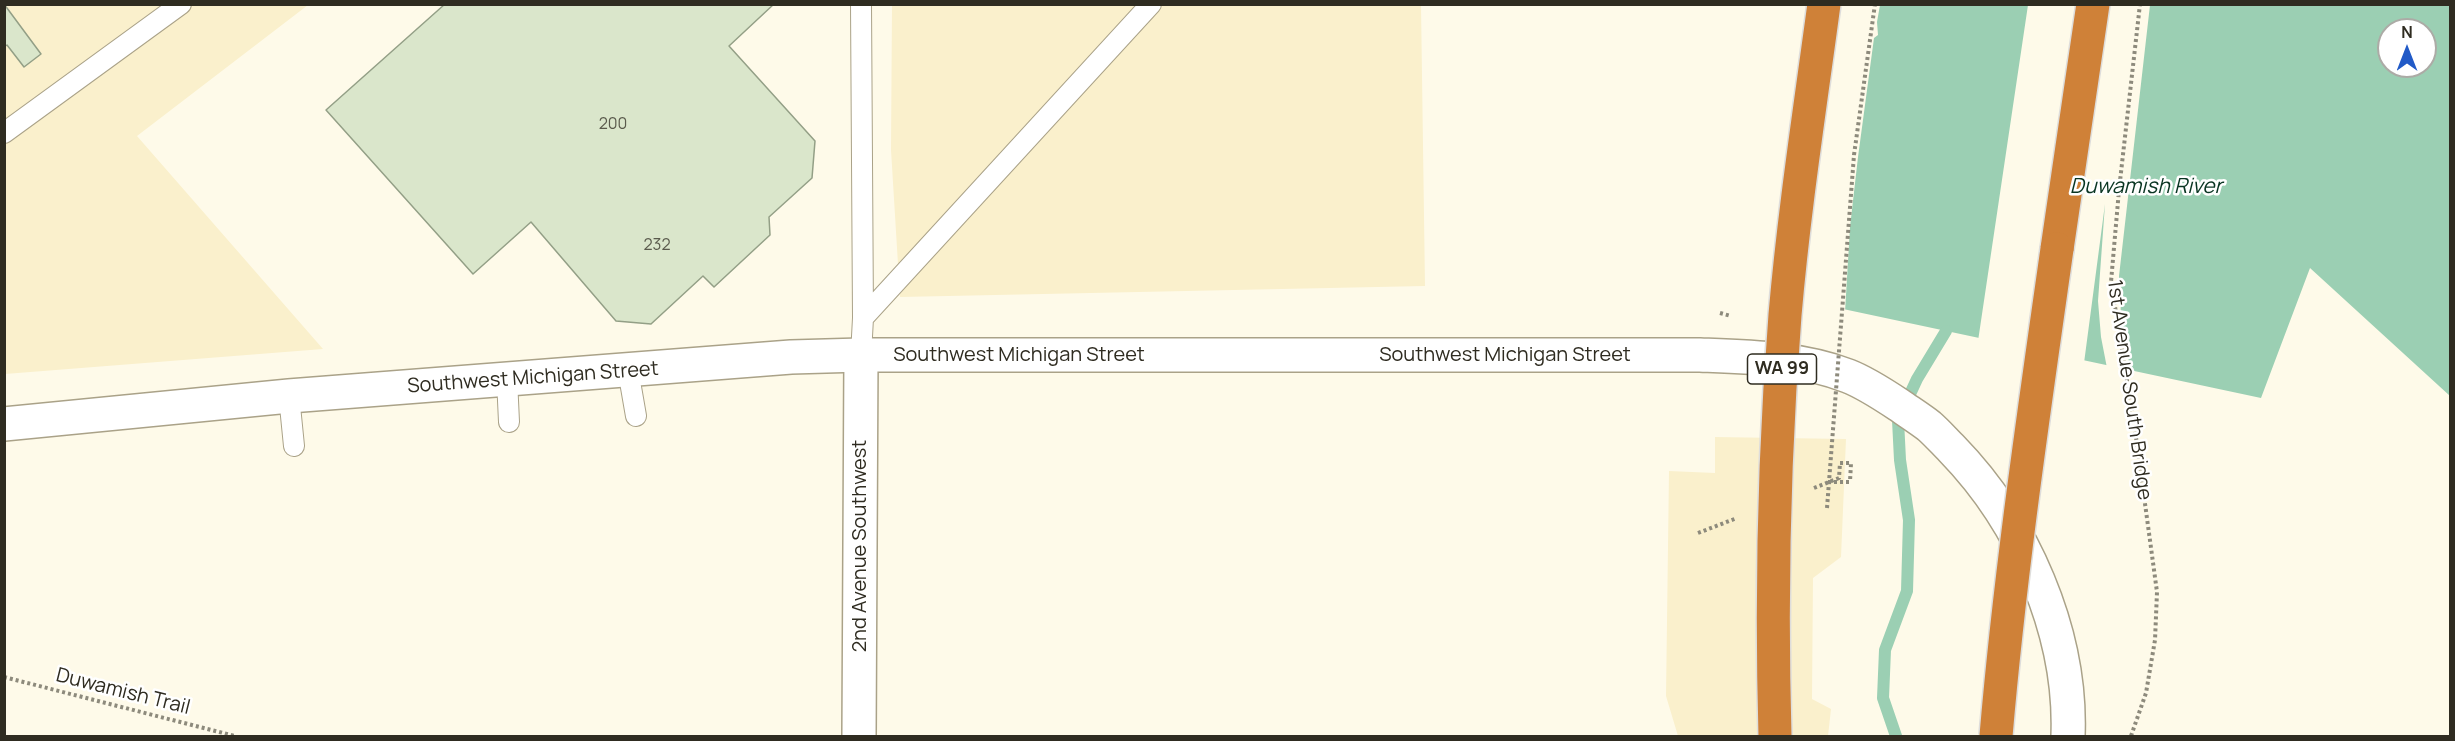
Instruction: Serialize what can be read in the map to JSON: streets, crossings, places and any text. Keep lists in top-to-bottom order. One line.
{"streets":{"highway":["WA 99"],"street":["Southwest Michigan Street","2nd Avenue Southwest"],"path":["1st Avenue South Bridge","Duwamish Trail"]},"crossings":[["Southwest Michigan Street","2nd Avenue Southwest"]],"water":["Duwamish River"],"house_numbers":["200","232"],"north":"top"}
